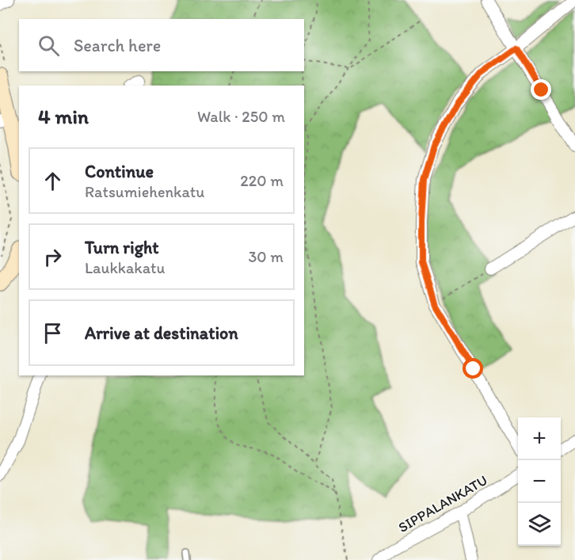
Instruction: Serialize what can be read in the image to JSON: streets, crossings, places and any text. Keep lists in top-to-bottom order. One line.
{"streets":{"street":["SIPPALANKATU"]},"page":{"search":"Search here","heading":["4 min","Walk · 250 m"],"list":[["Continue","Ratsumiehenkatu","220 m"],["Turn right","Laukkakatu","30 m"],"Arrive at destination"],"map_buttons":["+","−"]}}
